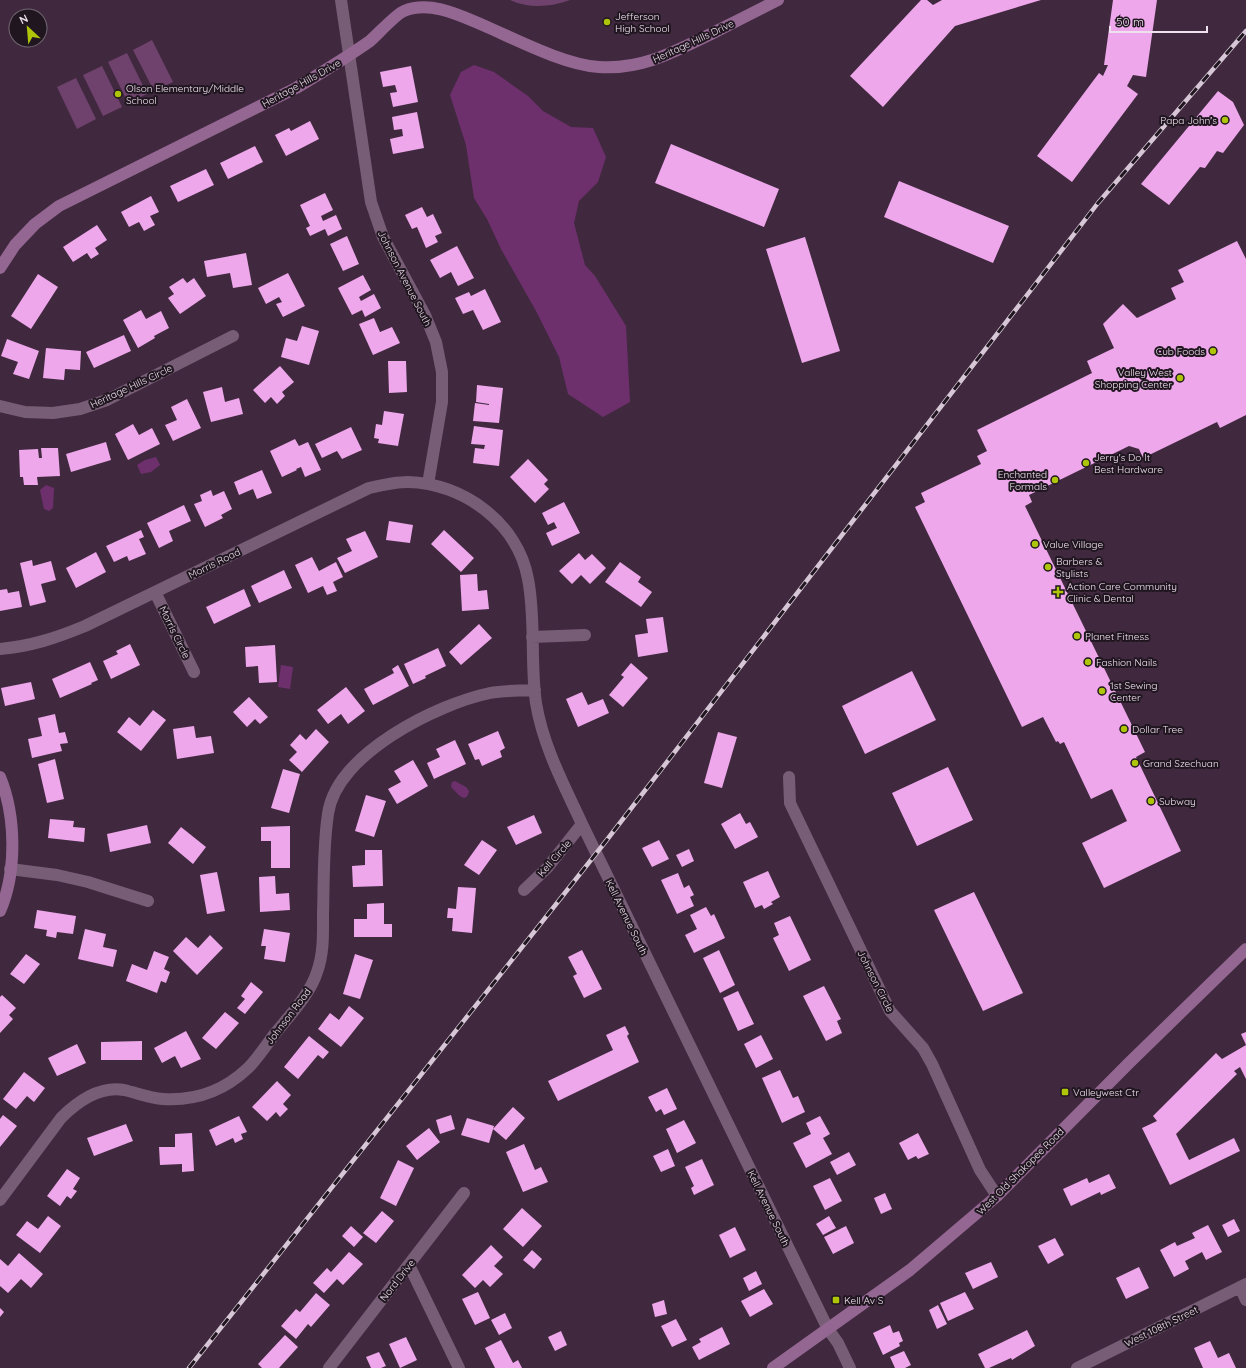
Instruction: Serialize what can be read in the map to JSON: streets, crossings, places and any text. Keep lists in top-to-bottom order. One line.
{"streets":{"street":["Heritage Hills Drive","Johnson Avenue South","Heritage Hills Circle","Morris Road","Morris Circle","Kell Circle","Kell Avenue South","Johnson Circle","Johnson Road","West Old Shakopee Road","Nord Drive","West 108th Street"]},"crossings":[["Heritage Hills Drive","Johnson Avenue South"],["Johnson Avenue South","Morris Road"],["Johnson Avenue South","Kell Avenue South"],["Morris Road","Morris Circle"],["Morris Road","Kell Avenue South"],["Kell Circle","Kell Avenue South"],["Kell Avenue South","Johnson Road"],["Kell Avenue South","West Old Shakopee Road"],["Johnson Circle","West Old Shakopee Road"]],"places":{"other":["Jefferson High School","Olson Elementary/Middle School","Papa John's","Cub Foods","Valley West Shopping Center","Jerry's Do It Best Hardware","Enchanted Formals","Value Village","Barbers & Stylists","Planet Fitness","Fashion Nails","1st Sewing Center","Dollar Tree","Grand Szechuan","Subway"],"health":["Action Care Community Clinic & Dental"],"transit":["Valleywest Ctr","Kell Av S"]},"scale_bar":"50 m","north":"top left"}
